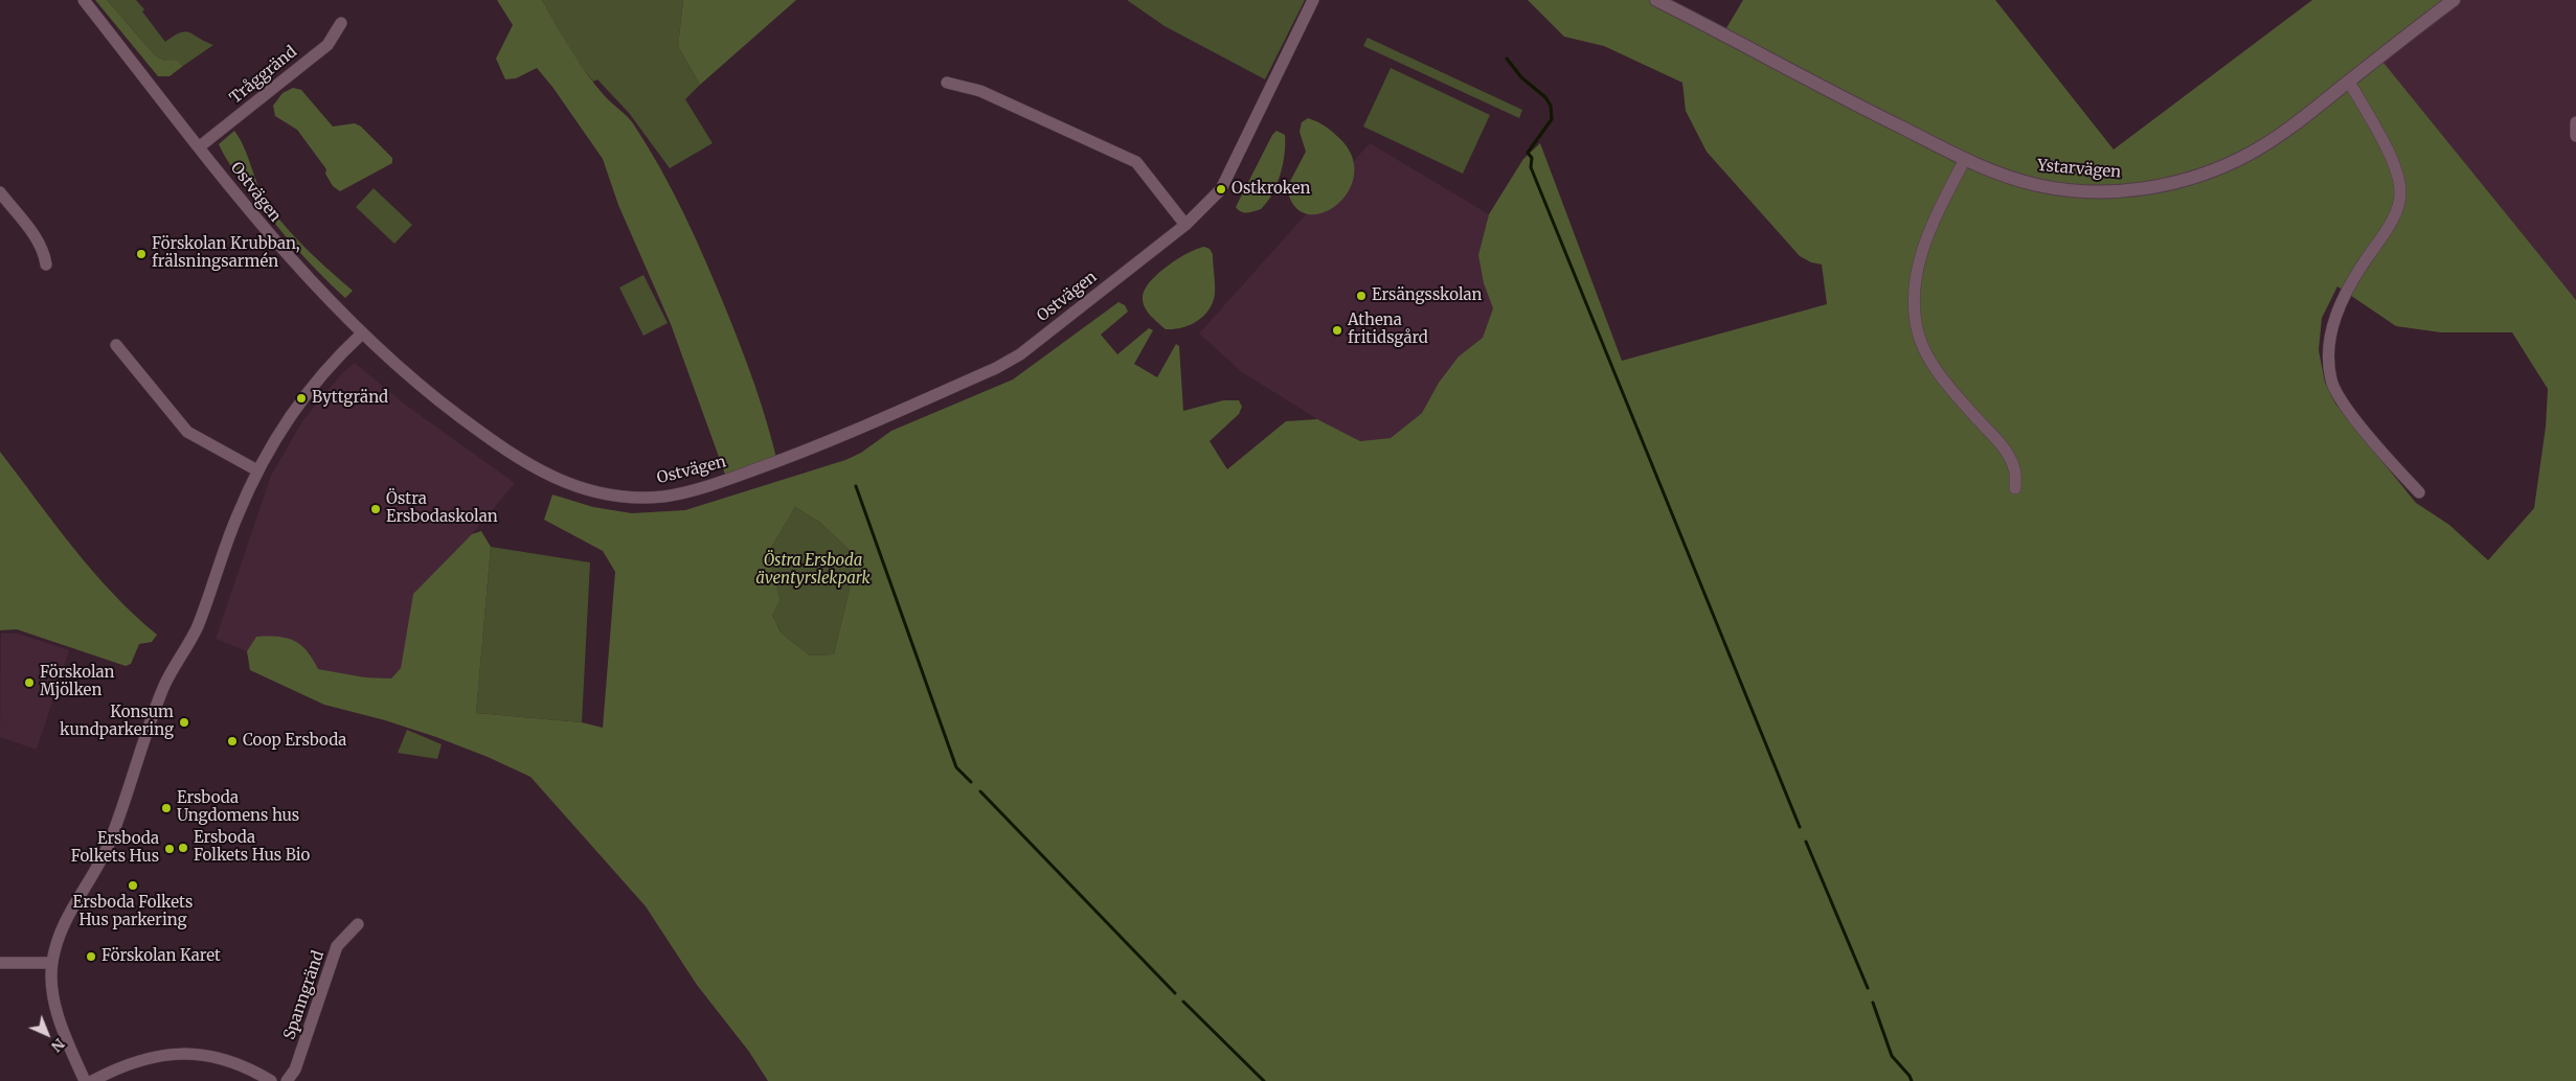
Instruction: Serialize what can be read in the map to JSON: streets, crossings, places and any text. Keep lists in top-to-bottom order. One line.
{"streets":{"street":["Tråggränd","Ystarvägen","Ostvägen","Spanngränd"]},"crossings":[["Tråggränd","Ostvägen"]],"parks":["Östra Ersboda äventyrslekpark"],"places":["Ostkroken","Förskolan Krubban, frälsningsarmén","Ersängsskolan","Athena fritidsgård","Byttgränd","Östra Ersbodaskolan","Förskolan Mjölken","Konsum kundparkering","Coop Ersboda","Ersboda Ungdomens hus","Ersboda Folkets Hus Bio","Ersboda Folkets Hus","Ersboda Folkets Hus parkering","Förskolan Karet"],"north":"bottom right"}
